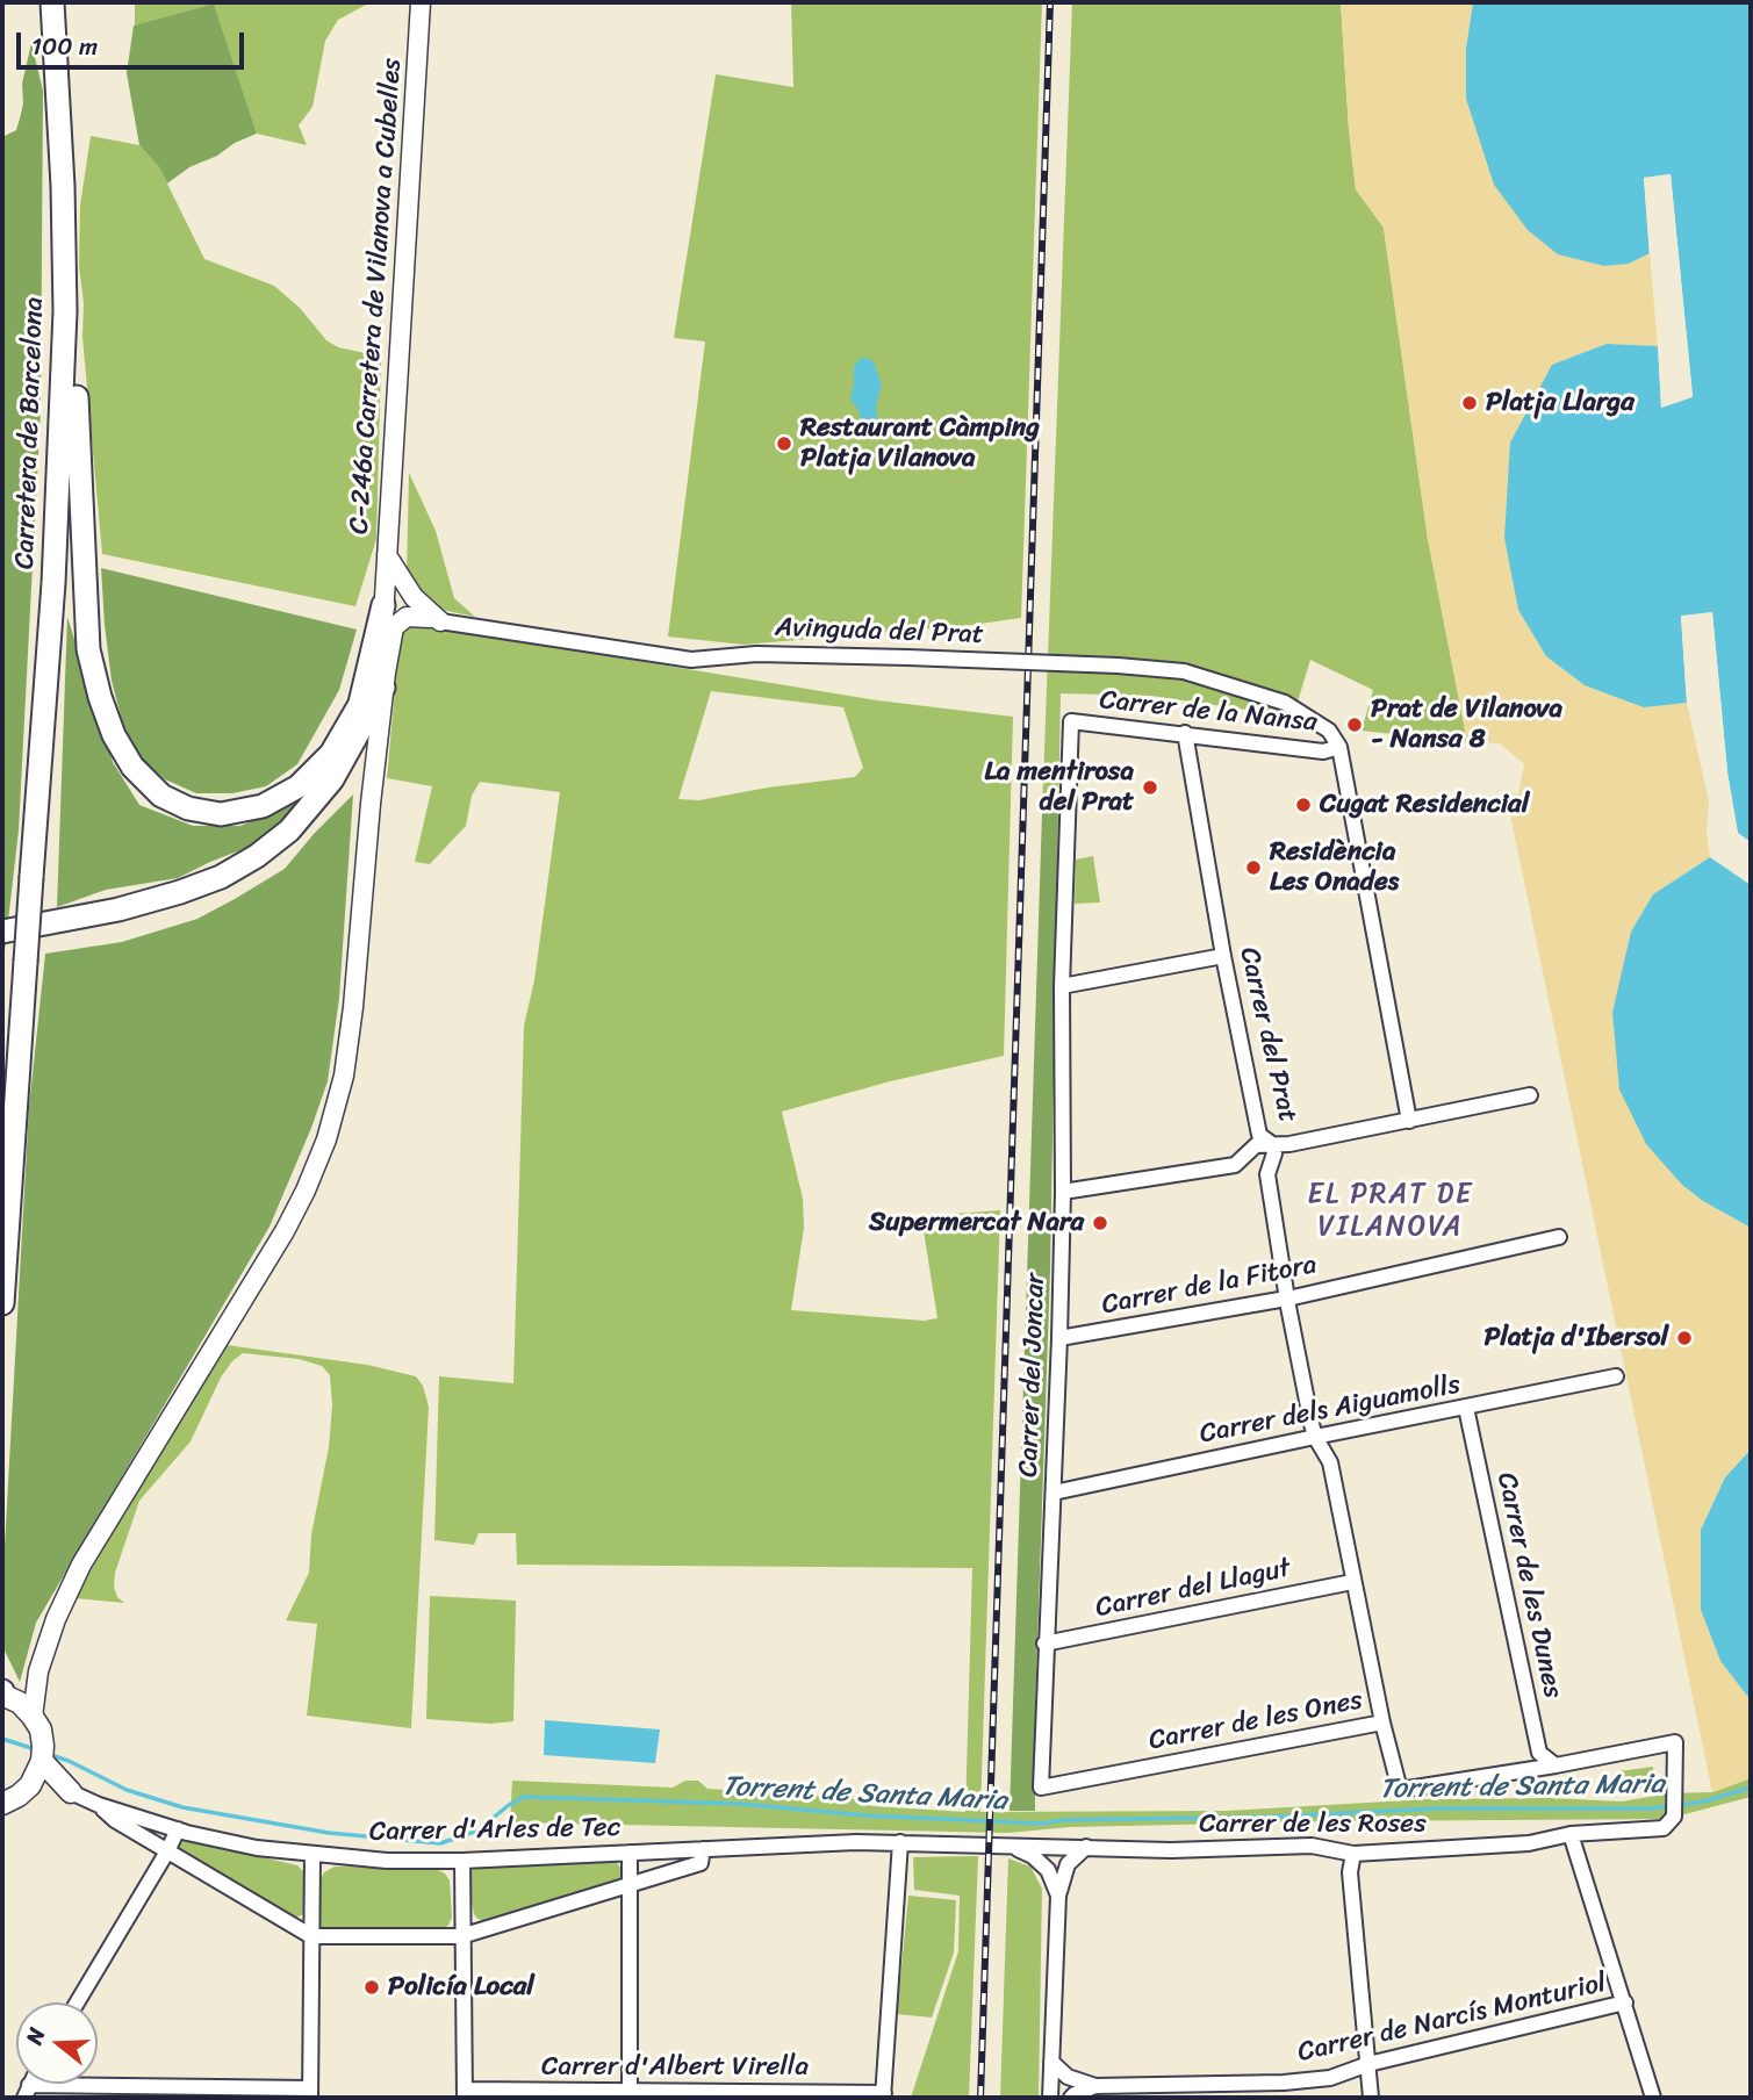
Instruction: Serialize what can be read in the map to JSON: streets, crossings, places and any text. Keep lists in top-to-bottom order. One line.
{"streets":{"highway":["Carretera de Barcelona"],"main road":["C-246a Carretera de Vilanova a Cubelles"],"street":["Avinguda del Prat","Carrer de la Nansa","Carrer del Prat","Carrer de la Fitora","Carrer del Joncar","Carrer dels Aiguamolls","Carrer de les Dunes","Carrer del Llagut","Carrer de les Ones","Carrer de les Roses","Carrer d'Arles de Tec","Carrer de Narcís Monturiol","Carrer d'Albert Virella"]},"crossings":[["Avinguda del Prat","Carrer de la Nansa"],["Carrer de la Nansa","Carrer del Prat"],["Carrer de la Nansa","Carrer del Joncar"],["Carrer del Prat","Carrer de la Fitora"],["Carrer del Prat","Carrer dels Aiguamolls"],["Carrer del Prat","Carrer del Llagut"],["Carrer del Prat","Carrer de les Ones"],["Carrer de la Fitora","Carrer del Joncar"],["Carrer del Joncar","Carrer dels Aiguamolls"],["Carrer del Joncar","Carrer del Llagut"],["Carrer del Joncar","Carrer de les Ones"],["Carrer dels Aiguamolls","Carrer de les Dunes"],["Carrer de les Ones","Carrer de les Roses"],["Carrer de les Roses","Carrer d'Arles de Tec"]],"districts":["EL PRAT DE VILANOVA"],"water":["Torrent de Santa Maria"],"places":["Platja Llarga","Restaurant Càmping Platja Vilanova","Prat de Vilanova - Nansa 8","La mentirosa del Prat","Cugat Residencial","Residència Les Onades","Supermercat Nara","Platja d'Ibersol","Policía Local"],"scale_bar":"100 m","north":"left"}
